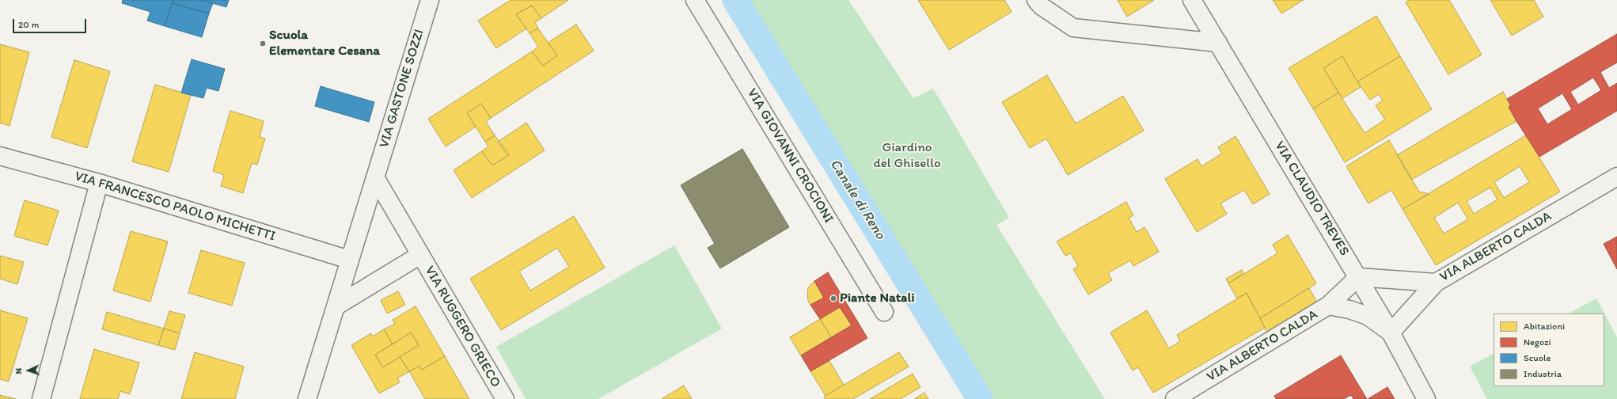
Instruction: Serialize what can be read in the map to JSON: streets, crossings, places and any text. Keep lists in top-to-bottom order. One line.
{"streets":{"street":["VIA GASTONE SOZZI","VIA GIOVANNI CROCIONI","VIA CLAUDIO TREVES","VIA FRANCESCO PAOLO MICHETTI","VIA ALBERTO CALDA","VIA RUGGERO GRIECO"]},"crossings":[["VIA GASTONE SOZZI","VIA FRANCESCO PAOLO MICHETTI"],["VIA GASTONE SOZZI","VIA RUGGERO GRIECO"],["VIA CLAUDIO TREVES","VIA ALBERTO CALDA"]],"water":["Canale di Reno"],"parks":["Giardino del Ghisello"],"places":["Scuola Elementare Cesana","Piante Natali"],"legend":["Abitazioni","Negozi","Scuole","Industria"],"scale_bar":"20 m","north":"left"}
